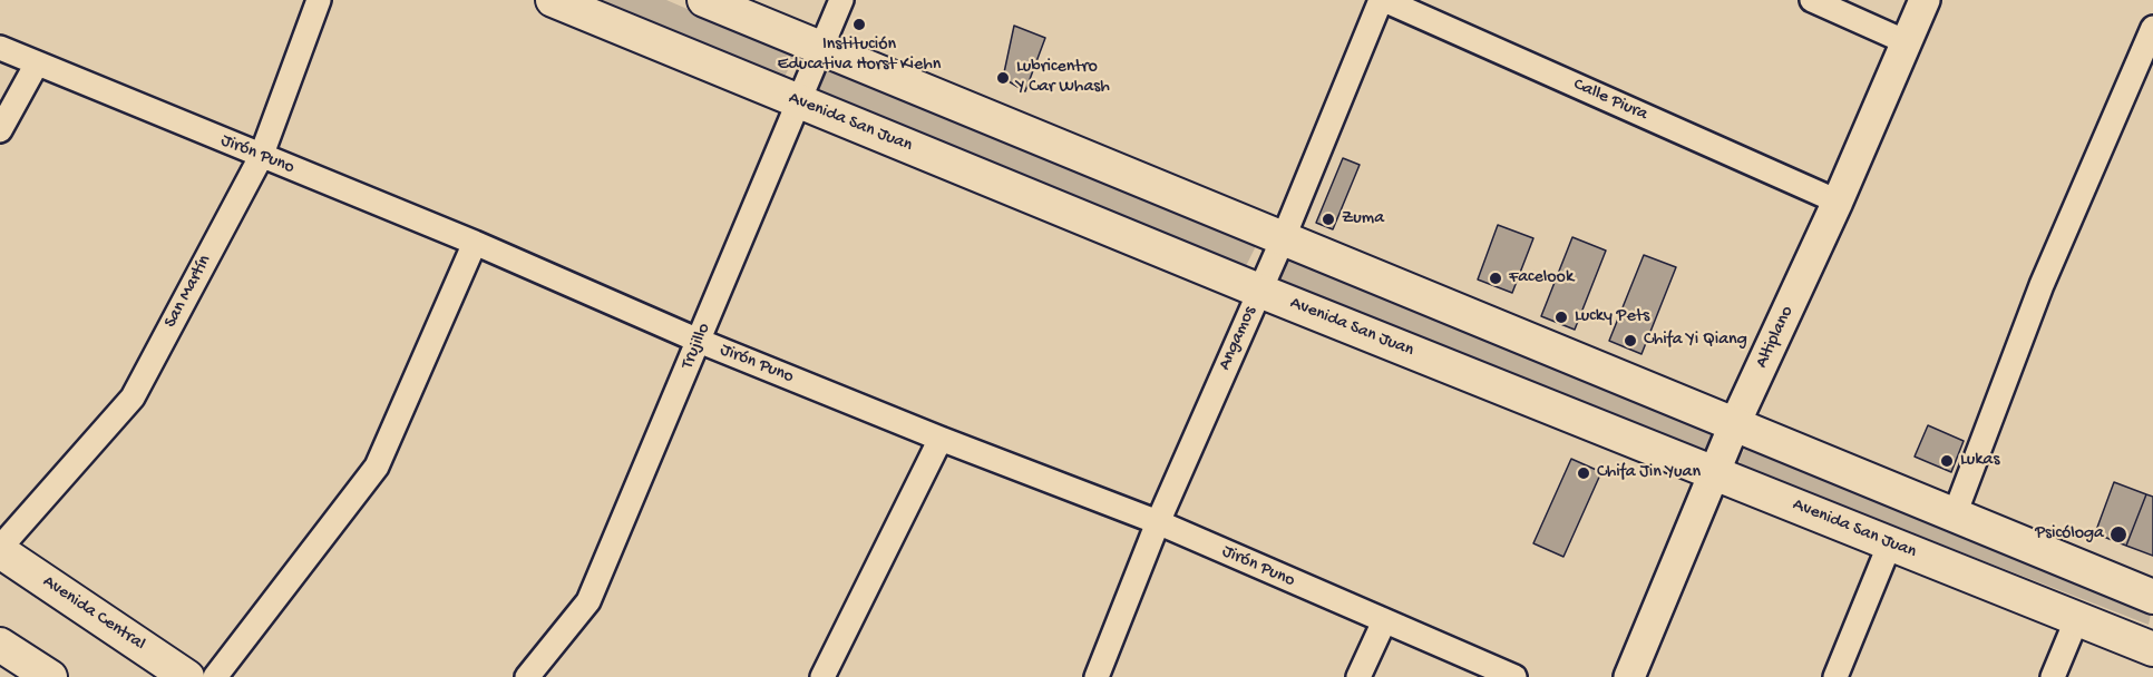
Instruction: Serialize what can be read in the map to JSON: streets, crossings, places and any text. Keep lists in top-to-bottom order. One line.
{"streets":{"main road":["Avenida San Juan","Avenida Central"],"street":["Calle Piura","Jirón Puno","San Martín","Altiplano","Angamos","Trujillo"]},"crossings":[["Calle Piura","Altiplano"],["Calle Piura","Angamos"],["Avenida San Juan","Altiplano"],["Avenida San Juan","Angamos"],["Avenida San Juan","Trujillo"],["Jirón Puno","San Martín"],["Jirón Puno","Angamos"],["Jirón Puno","Trujillo"],["San Martín","Avenida Central"]],"places":["Institución Educativa Horst Kiehn","Lubricentro Y Car Whash","Zuma","Facelook","Lucky Pets","Chifa Yi Qiang","Lukas","Chifa Jin Yuan","Psicóloga"]}
